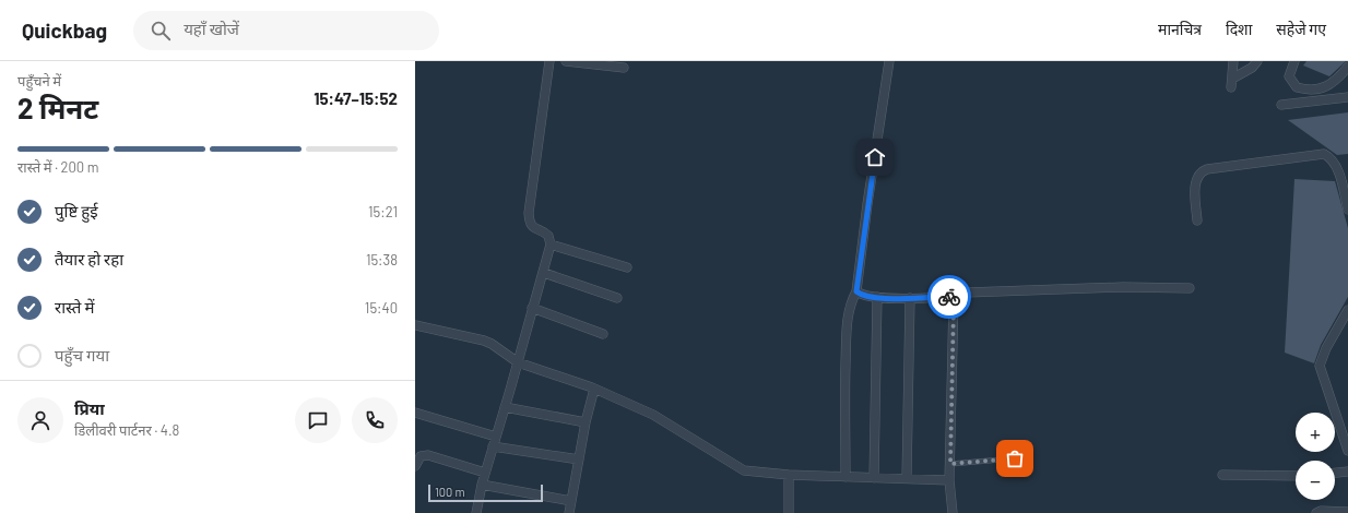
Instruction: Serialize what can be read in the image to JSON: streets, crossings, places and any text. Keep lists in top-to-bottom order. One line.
{"scale_bar":"100 m","page":{"header":"Quickbag","search":"यहाँ खोजें","nav":["मानचित्र","दिशा","सहेजे गए"],"heading":["2 मिनट","पहुँचने में","15:47–15:52"],"panel":["प्रिया","डिलीवरी पार्टनर · 4.8"],"bar":"रास्ते में · 200 m","list":[["पुष्टि हुई","15:21"],["तैयार हो रहा","15:38"],["रास्ते में","15:40"],"पहुँच गया"],"map_buttons":["+","−"],"scale":"100 m"}}
